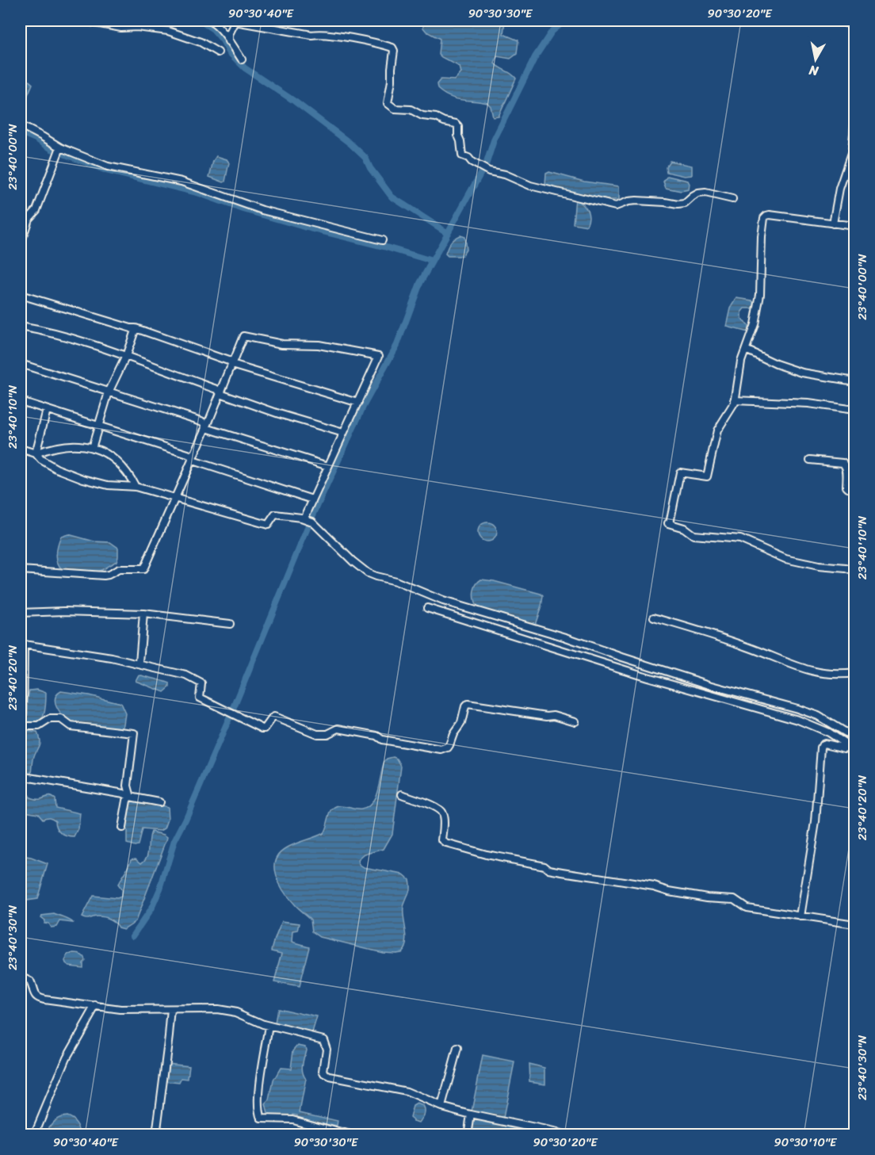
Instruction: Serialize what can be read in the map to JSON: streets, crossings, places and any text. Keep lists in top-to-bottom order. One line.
{"north":"bottom","coordinates":["90°30'40\"E","90°30'30\"E","90°30'20\"E","23°40'00\"N","23°40'10\"N","23°40'20\"N","23°40'30\"N","90°30'10\"E"]}
